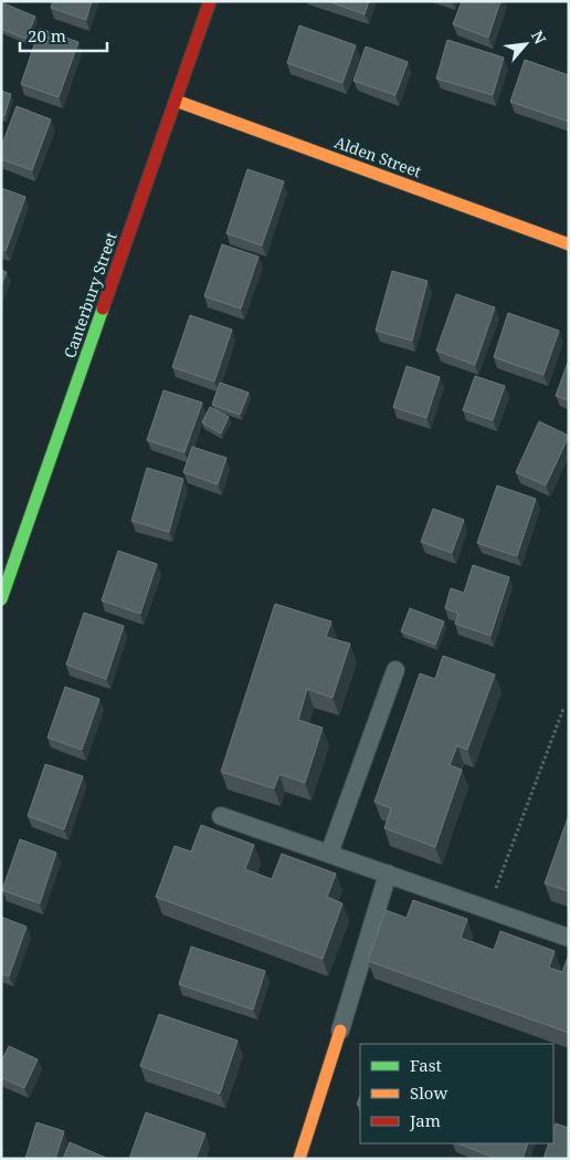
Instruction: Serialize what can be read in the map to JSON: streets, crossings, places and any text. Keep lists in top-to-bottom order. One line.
{"streets":{"street":["Alden Street","Canterbury Street"]},"crossings":[["Alden Street","Canterbury Street"]],"legend":["Fast","Slow","Jam"],"scale_bar":"20 m","north":"top right"}
